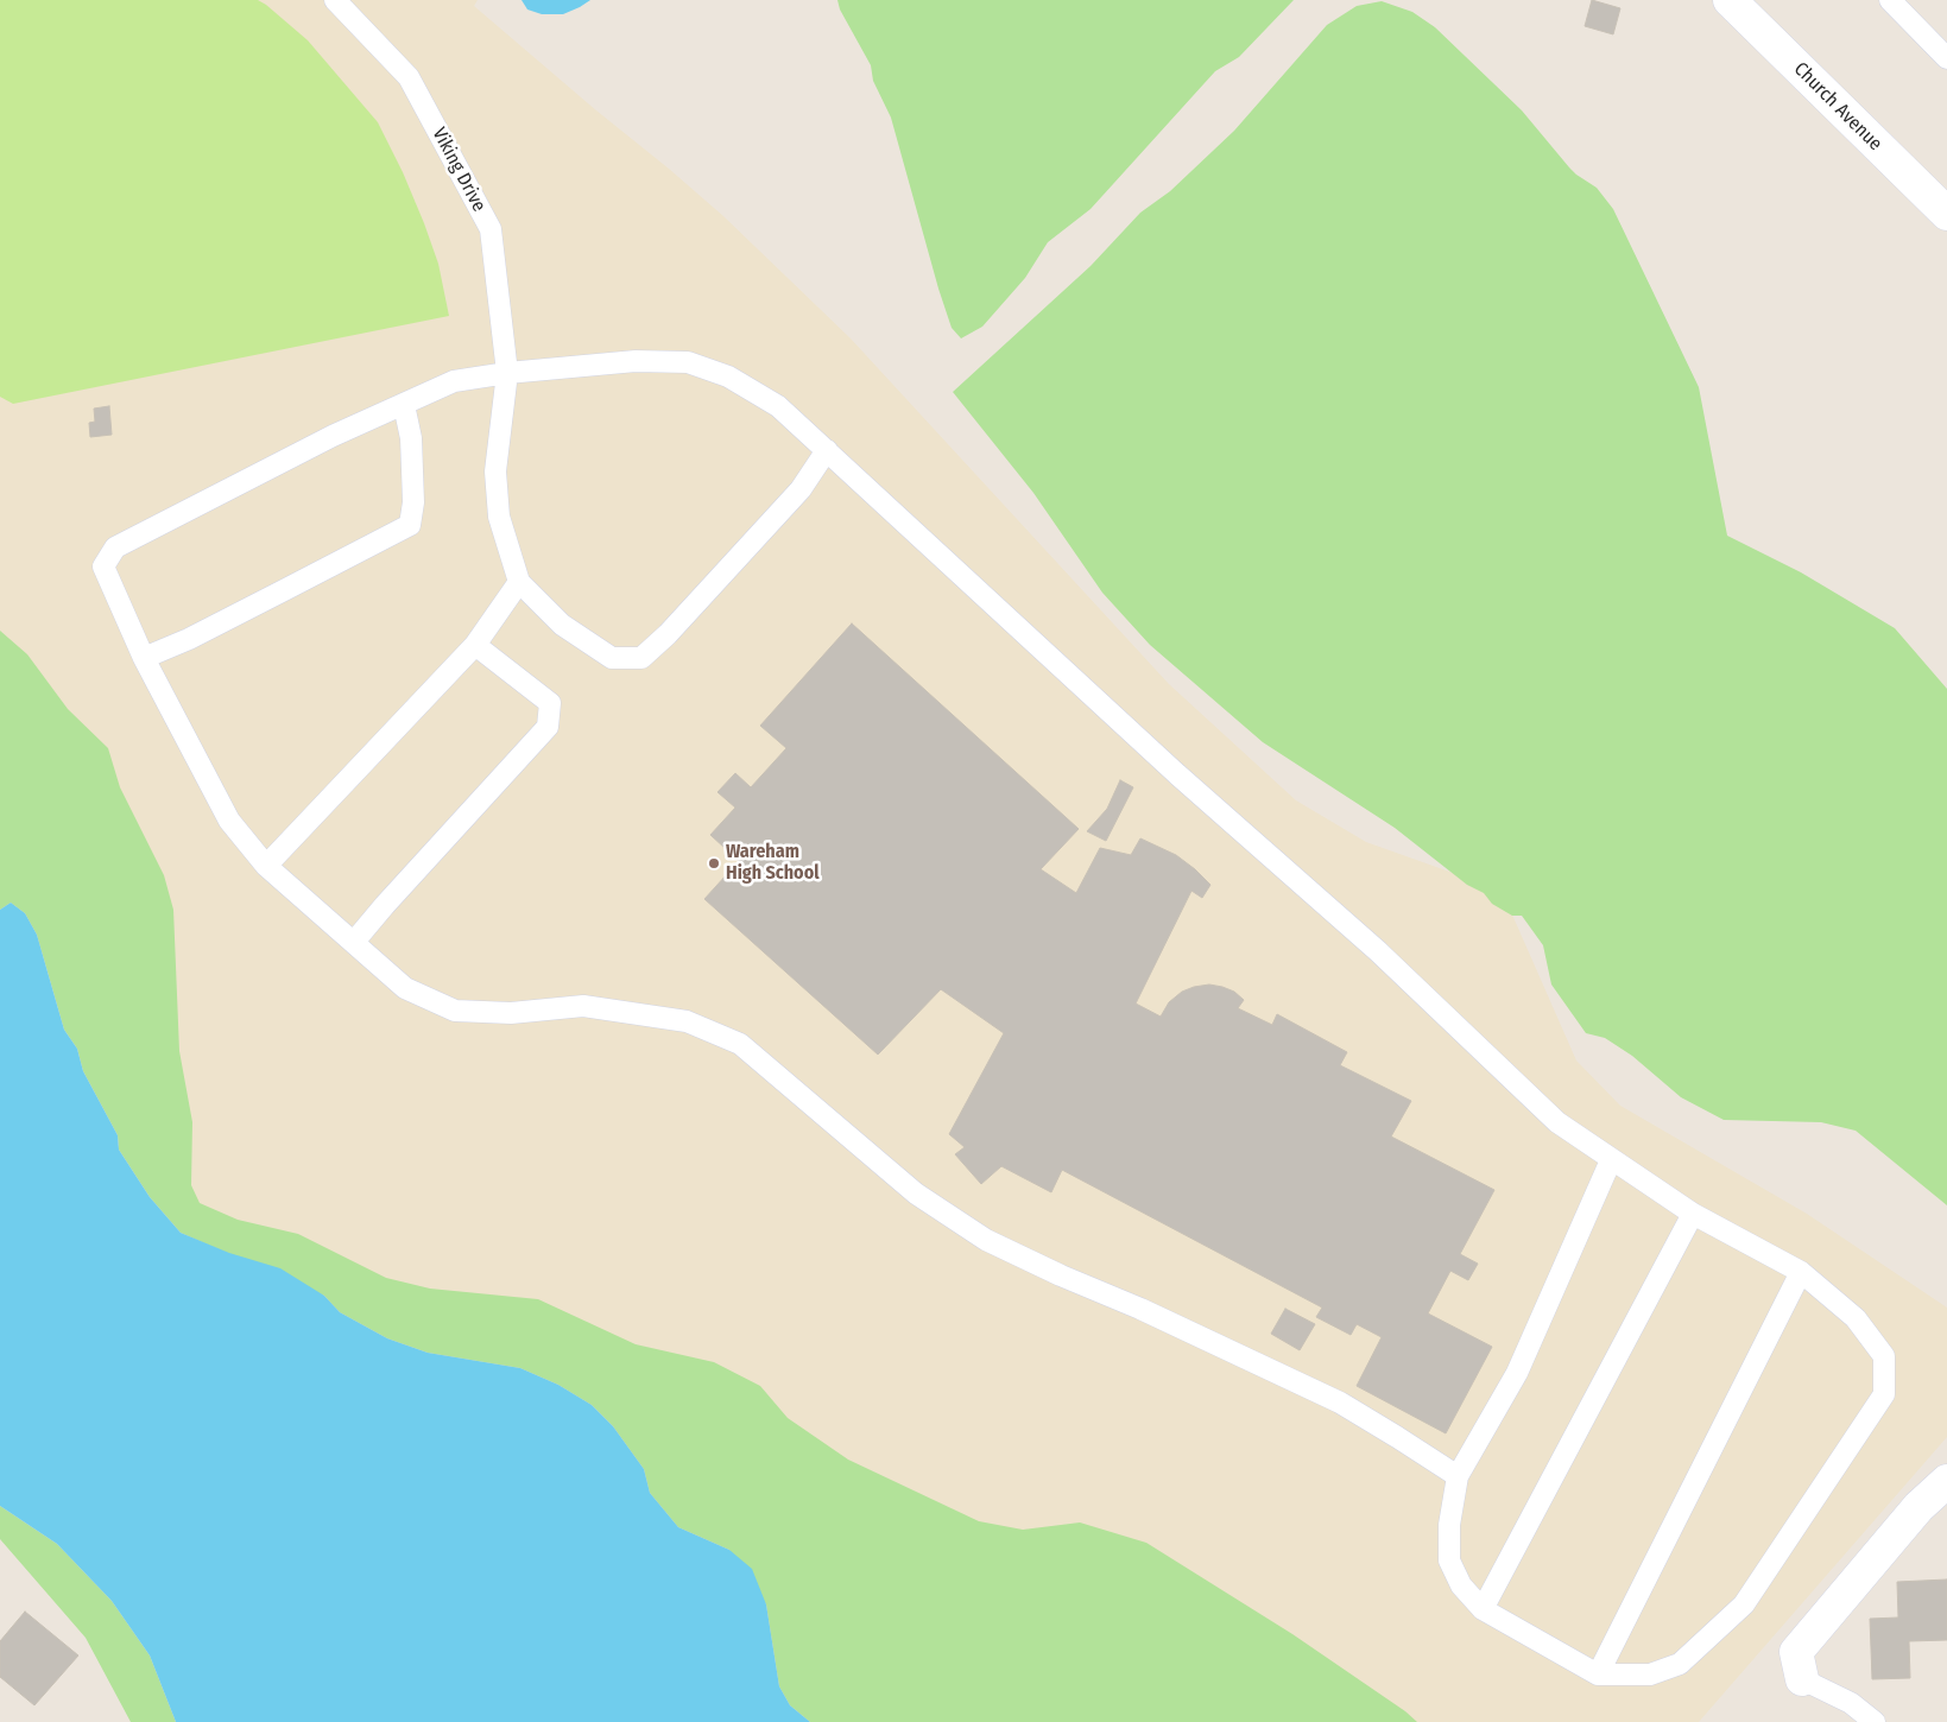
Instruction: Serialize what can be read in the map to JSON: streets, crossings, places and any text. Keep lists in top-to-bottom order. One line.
{"streets":{"street":["Church Avenue"],"lane":["Viking Drive"]},"places":["Wareham High School"]}
